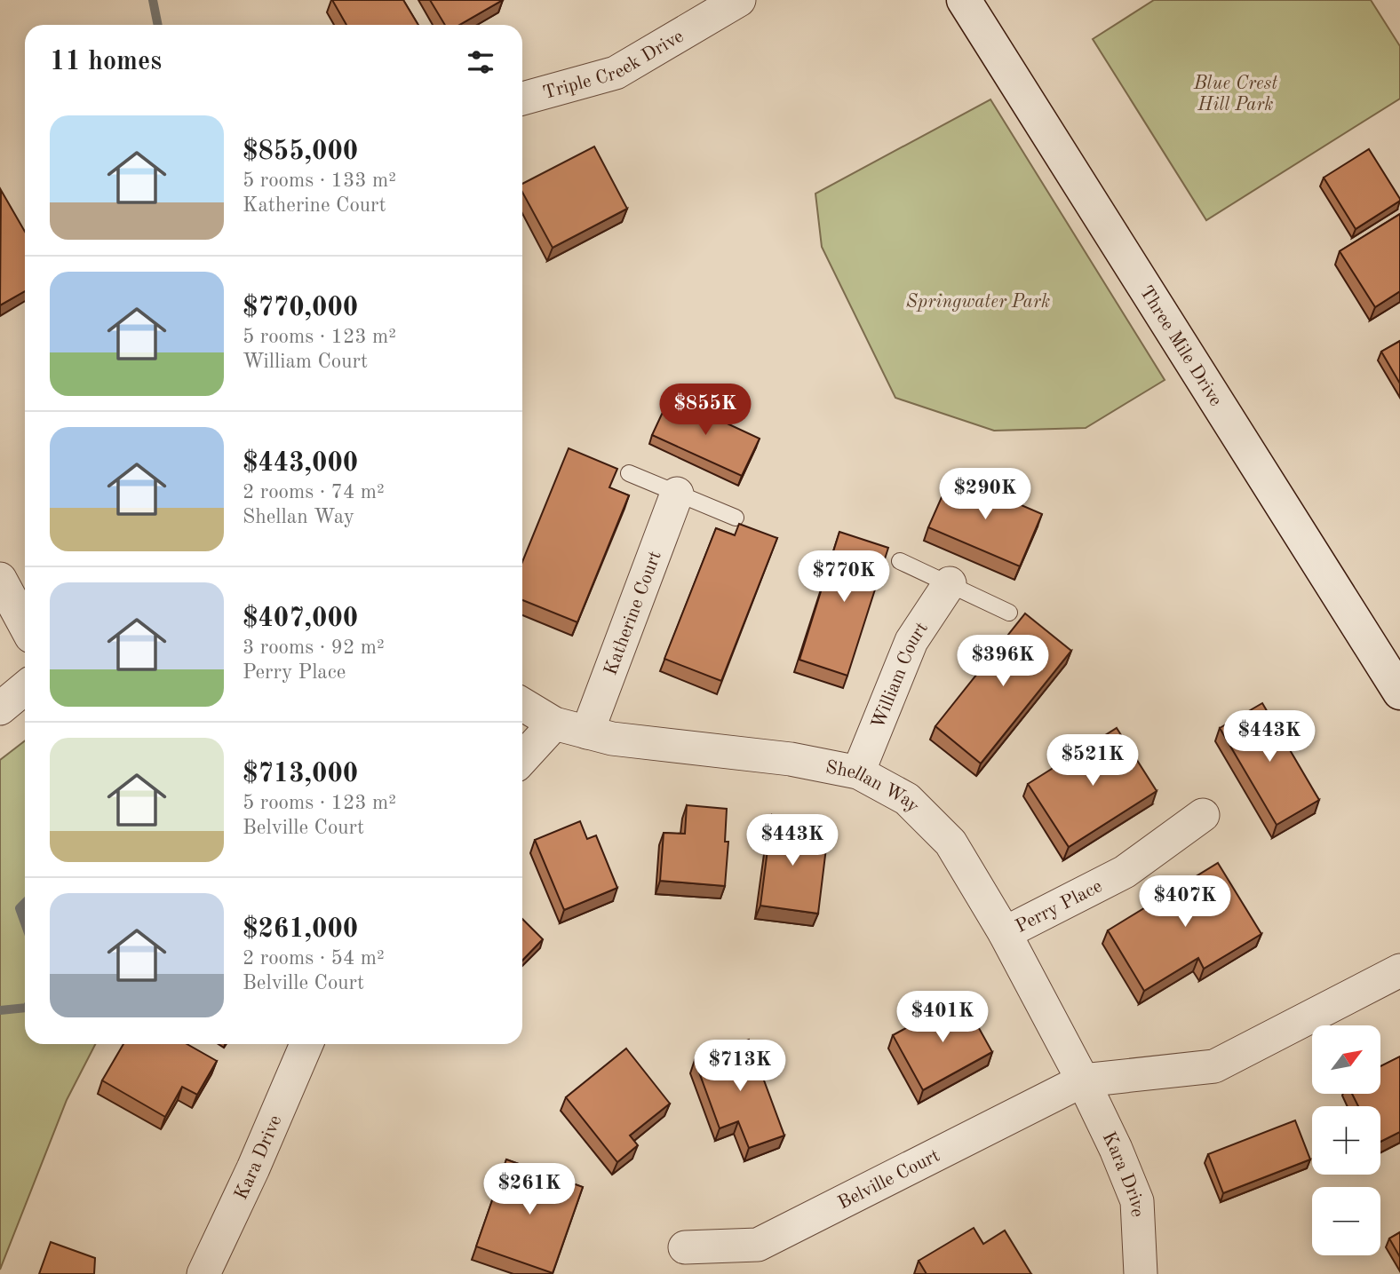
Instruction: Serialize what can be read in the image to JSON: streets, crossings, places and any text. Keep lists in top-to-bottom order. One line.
{"streets":{"main road":["Three Mile Drive"],"street":["Triple Creek Drive","Katherine Court","William Court","Shellan Way","Perry Place","Kara Drive","Belville Court"]},"crossings":[["Katherine Court","Shellan Way"],["William Court","Shellan Way"],["Shellan Way","Perry Place"],["Shellan Way","Kara Drive"],["Shellan Way","Belville Court"],["Kara Drive","Belville Court"]],"parks":["Blue Crest Hill Park","Springwater Park"],"north":"top right","page":{"heading":"11 homes","list":[{"name":"$855,000","note":"5 rooms · 133 m² · Katherine Court"},{"name":"$770,000","note":"5 rooms · 123 m² · William Court"},{"name":"$443,000","note":"2 rooms · 74 m² · Shellan Way"},{"name":"$407,000","note":"3 rooms · 92 m² · Perry Place"},{"name":"$713,000","note":"5 rooms · 123 m² · Belville Court"},{"name":"$261,000","note":"2 rooms · 54 m² · Belville Court"}],"price":["$855K","$290K","$770K","$396K","$443K","$521K","$443K","$407K","$401K","$713K","$261K"],"map_buttons":["+","−"]}}
